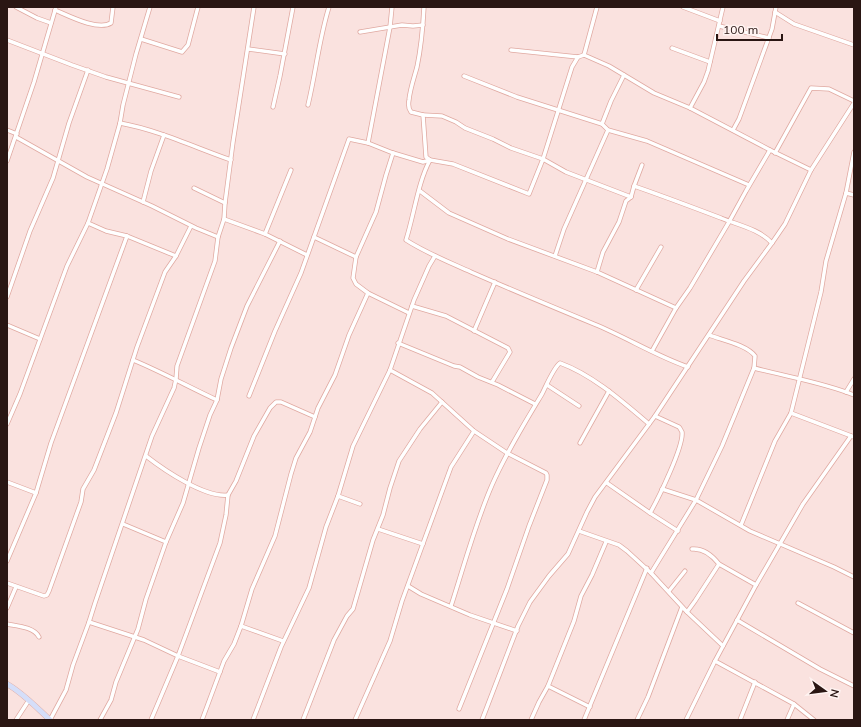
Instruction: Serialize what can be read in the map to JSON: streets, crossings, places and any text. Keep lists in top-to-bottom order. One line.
{"scale_bar":"100 m","north":"right"}
